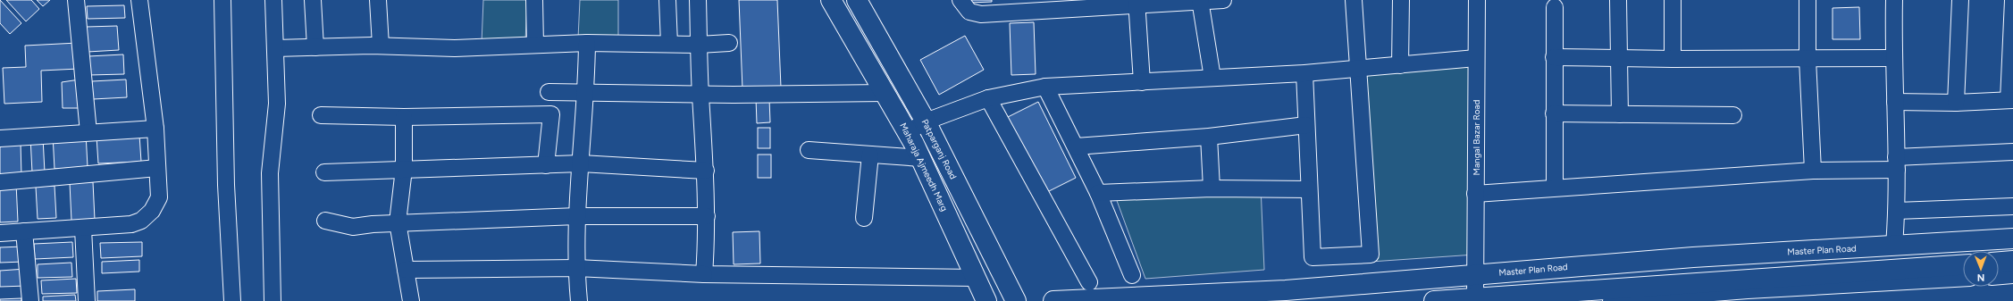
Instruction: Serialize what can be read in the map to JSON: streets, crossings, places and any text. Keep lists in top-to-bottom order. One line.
{"streets":{"main road":["Patparganj Road","Maharaja Ajmeedh Marg","Master Plan Road"],"street":["Mangal Bazar Road"]},"crossings":[["Mangal Bazar Road","Master Plan Road"]],"north":"bottom"}
